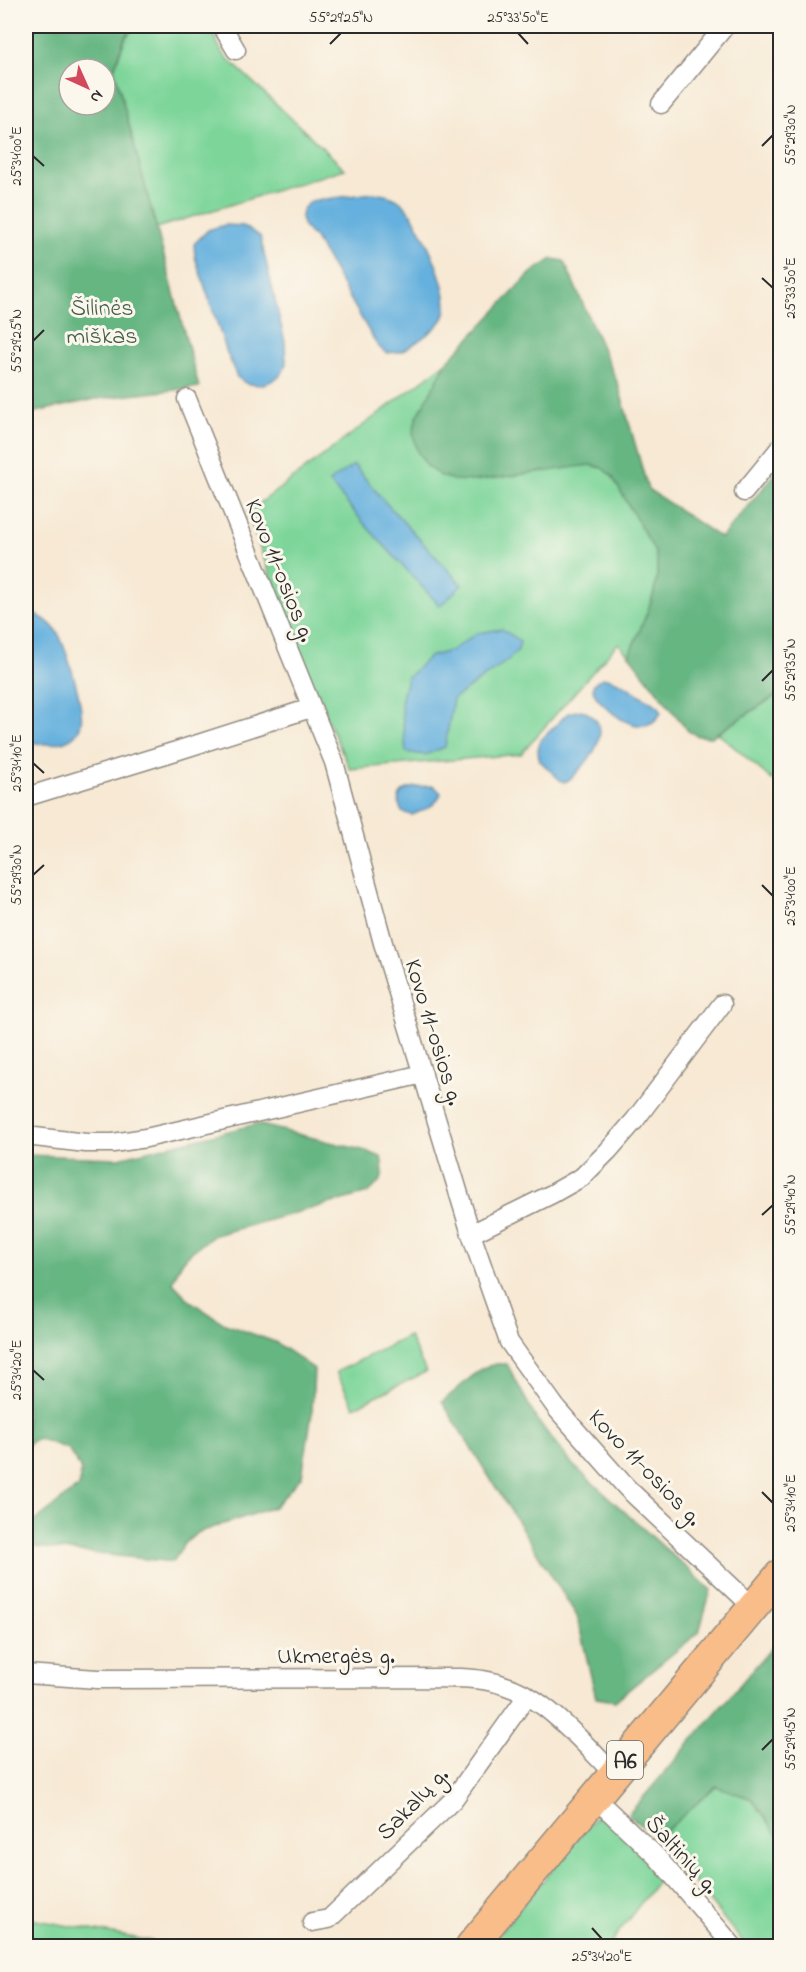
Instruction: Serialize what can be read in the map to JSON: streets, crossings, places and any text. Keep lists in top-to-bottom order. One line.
{"streets":{"highway":["A6"],"street":["Kovo 11-osios g.","Ukmergės g.","Sakalų g.","Šaltinių g."]},"crossings":[["Kovo 11-osios g.","A6"],["Ukmergės g.","A6"],["Ukmergės g.","Sakalų g."],["A6","Šaltinių g."]],"parks":["Šilinės miškas"],"north":"bottom right","coordinates":["55°29'25\"N","25°33'50\"E","55°29'30\"N","25°34'00\"E","55°29'35\"N","25°34'10\"E","55°29'40\"N","25°34'20\"E","55°29'45\"N"]}
